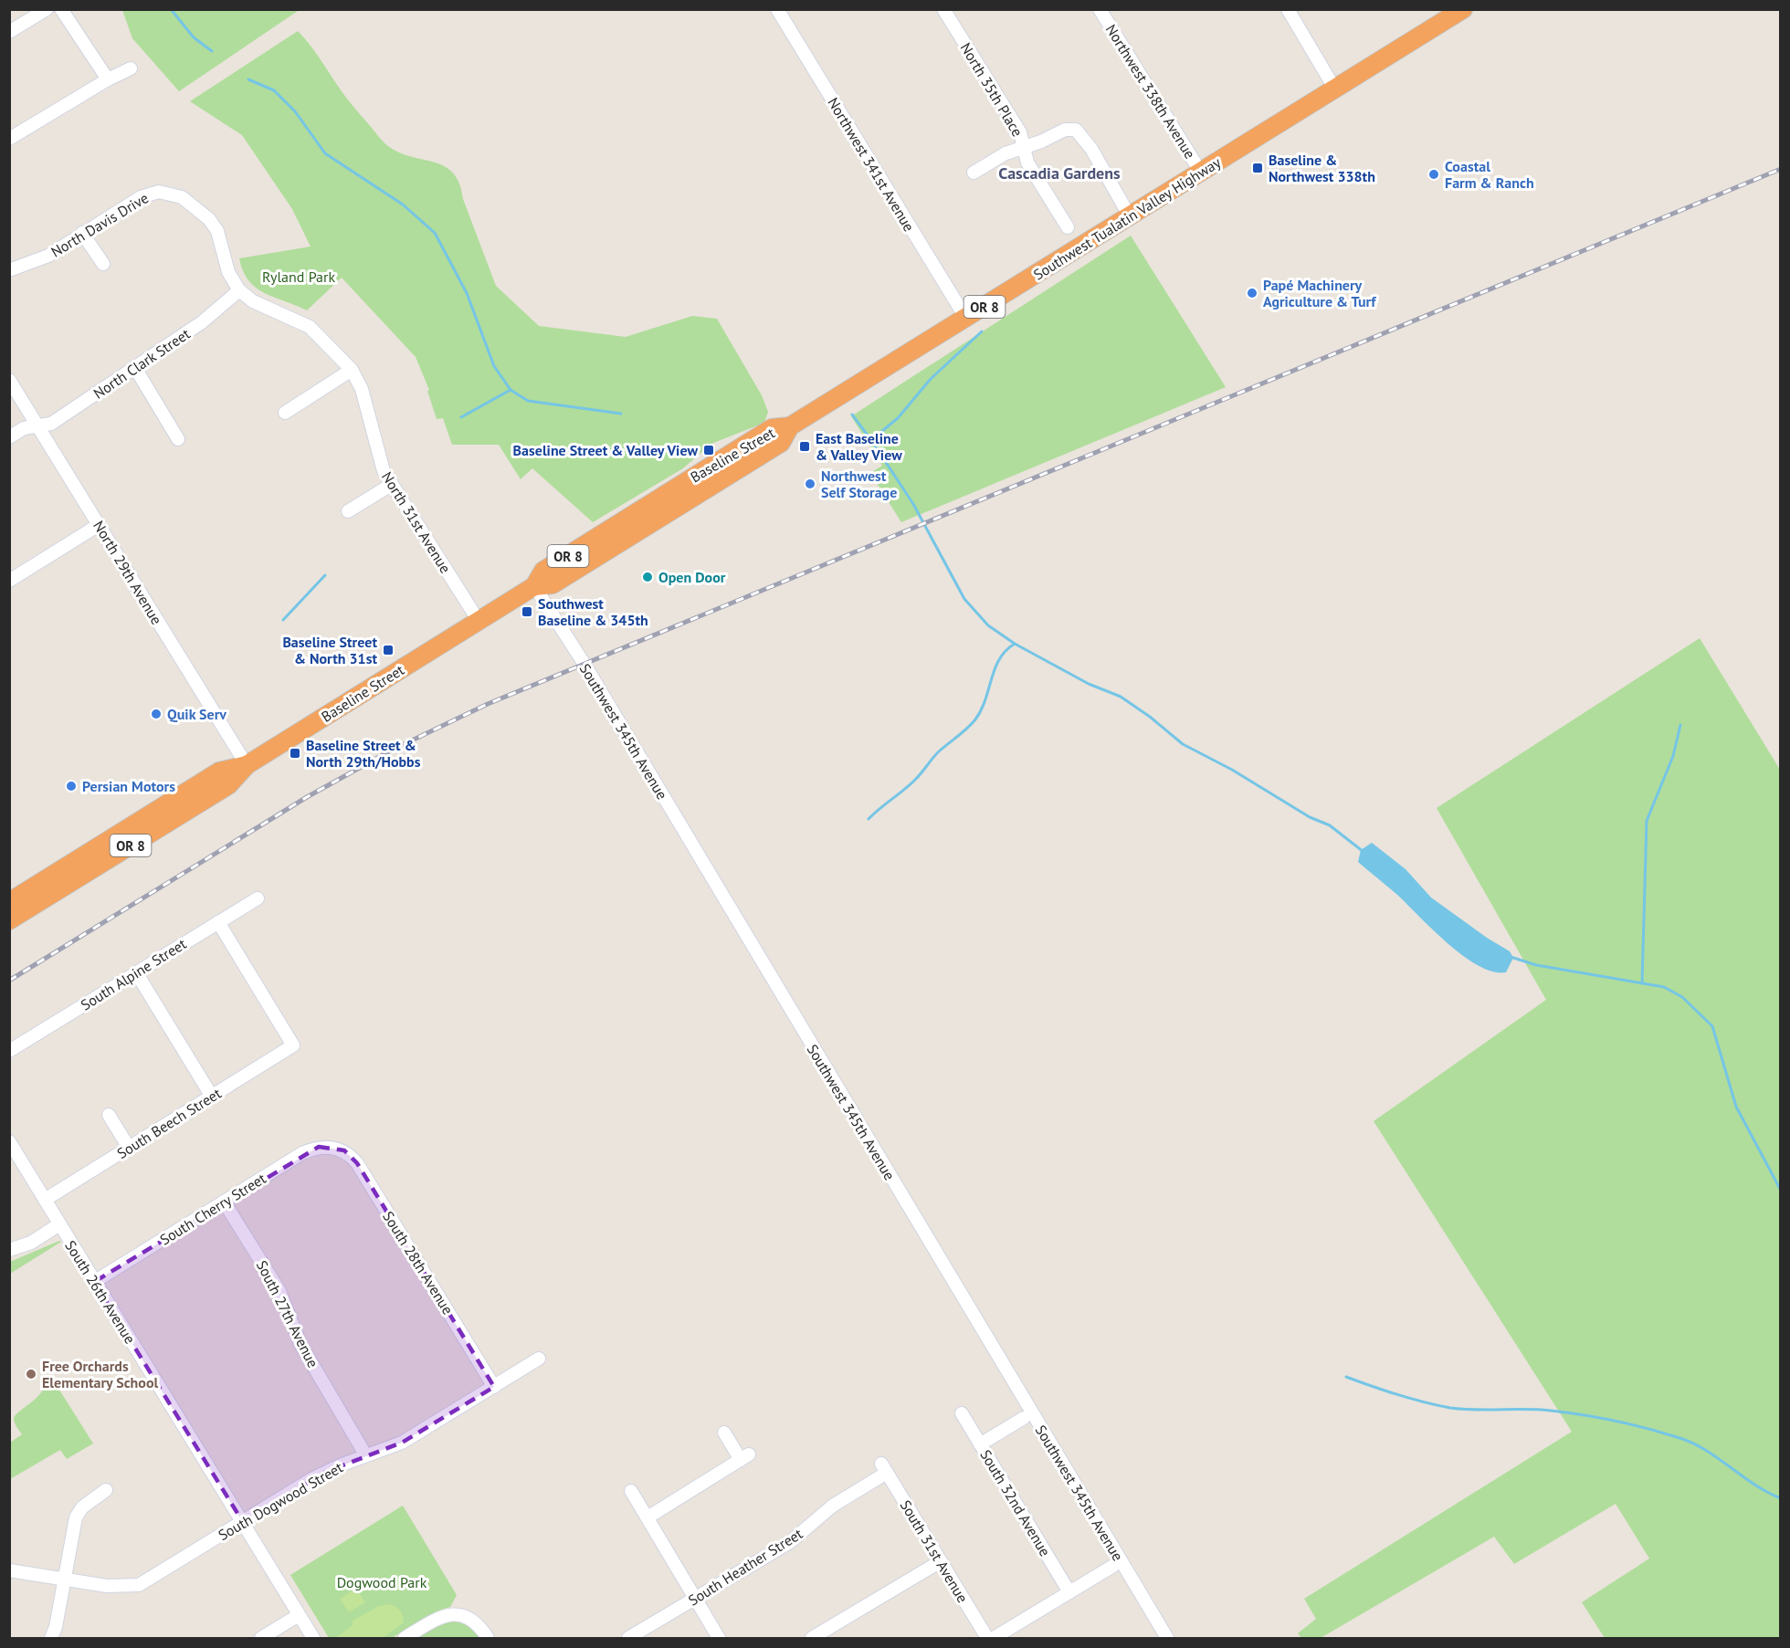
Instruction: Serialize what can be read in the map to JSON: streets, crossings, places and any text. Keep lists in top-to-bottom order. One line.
{"streets":{"highway":["Southwest Tualatin Valley Highway","OR 8","Baseline Street"],"street":["North 35th Place","Northwest 338th Avenue","Northwest 341st Avenue","North Davis Drive","North Clark Street","North 31st Avenue","North 29th Avenue","Southwest 345th Avenue","South Alpine Street","South Beech Street","South Cherry Street","South 28th Avenue","South 26th Avenue","South 27th Avenue","South Dogwood Street","South 32nd Avenue","South 31st Avenue","South Heather Street"]},"crossings":[["Northwest 338th Avenue","Southwest Tualatin Valley Highway"],["Northwest 341st Avenue","Southwest Tualatin Valley Highway"],["Southwest Tualatin Valley Highway","Baseline Street"],["North Davis Drive","North 31st Avenue"],["North Clark Street","North 31st Avenue"],["North Clark Street","North 29th Avenue"],["Baseline Street","North 31st Avenue"],["Baseline Street","North 29th Avenue"],["Baseline Street","Southwest 345th Avenue"],["South Alpine Street","South Beech Street"],["South Beech Street","South 26th Avenue"],["South Cherry Street","South 28th Avenue"],["South Cherry Street","South 26th Avenue"],["South Cherry Street","South 27th Avenue"],["South 28th Avenue","South Dogwood Street"],["South 26th Avenue","South Dogwood Street"],["South 27th Avenue","South Dogwood Street"],["South 31st Avenue","South Heather Street"]],"districts":["Cascadia Gardens"],"parks":["Ryland Park","Dogwood Park"],"places":{"transit":["Baseline & Northwest 338th","East Baseline & Valley View","Baseline Street & Valley View","Southwest Baseline & 345th","Baseline Street & North 31st","Baseline Street & North 29th/Hobbs"],"other":["Coastal Farm & Ranch","Papé Machinery Agriculture & Turf","Northwest Self Storage","Open Door","Quik Serv","Persian Motors","Free Orchards Elementary School"]}}
